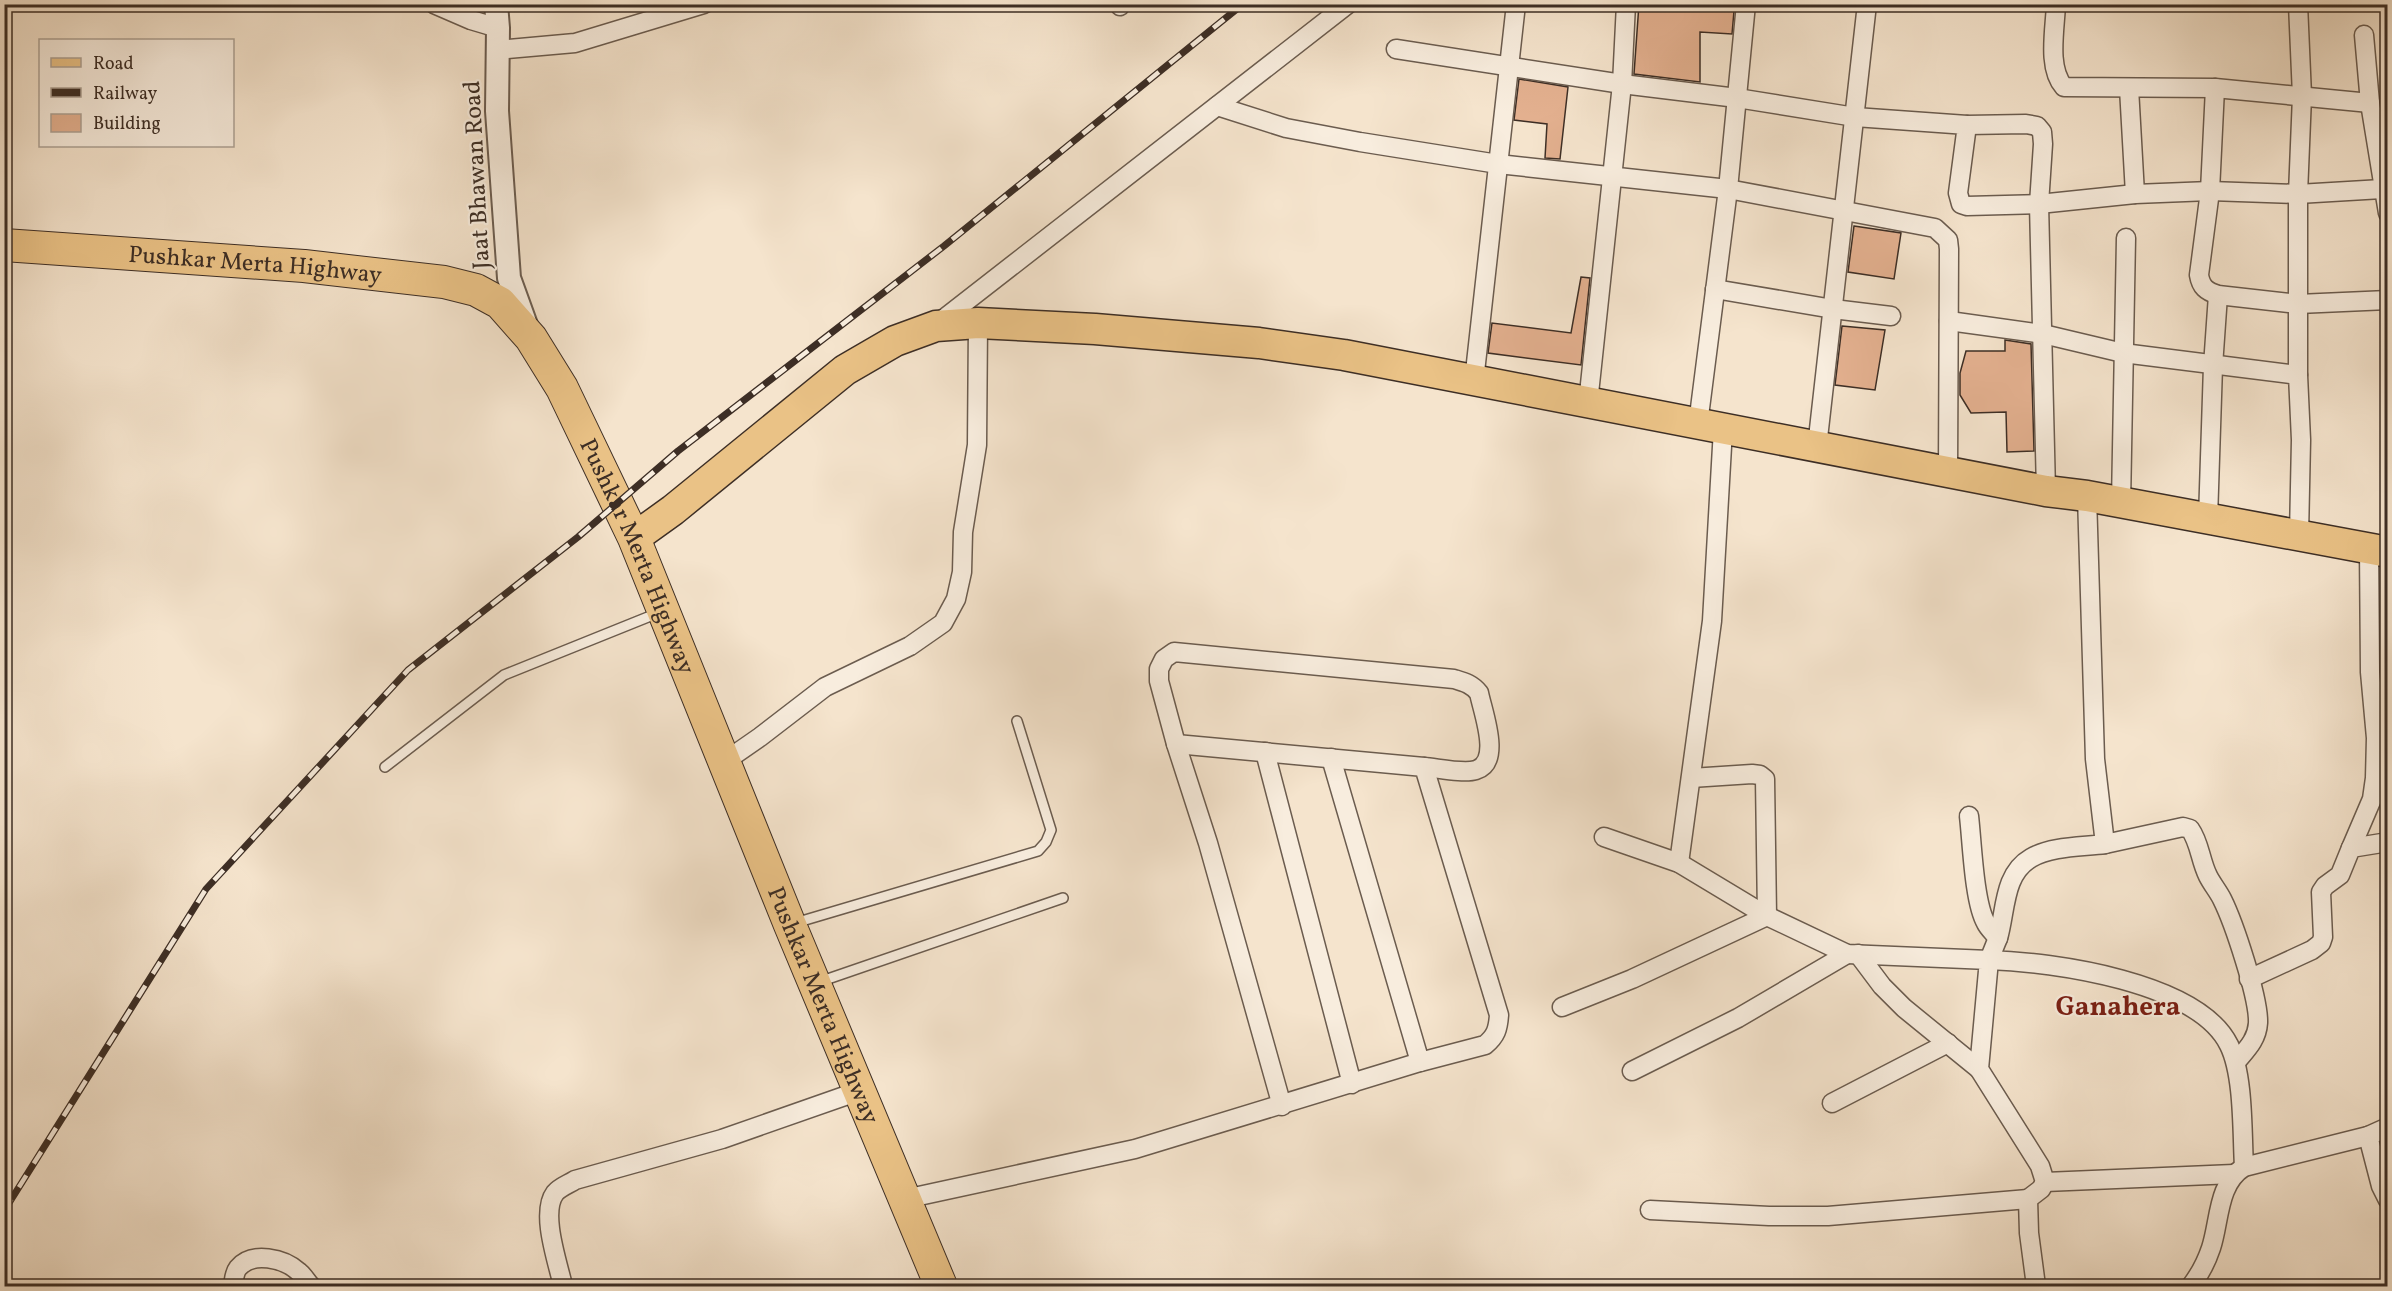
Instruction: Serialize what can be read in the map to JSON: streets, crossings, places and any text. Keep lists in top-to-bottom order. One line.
{"streets":{"highway":["Pushkar Merta Highway"],"street":["Jaat Bhawan Road"]},"crossings":[["Jaat Bhawan Road","Pushkar Merta Highway"]],"districts":["Ganahera"],"legend":["Road","Railway","Building"]}
